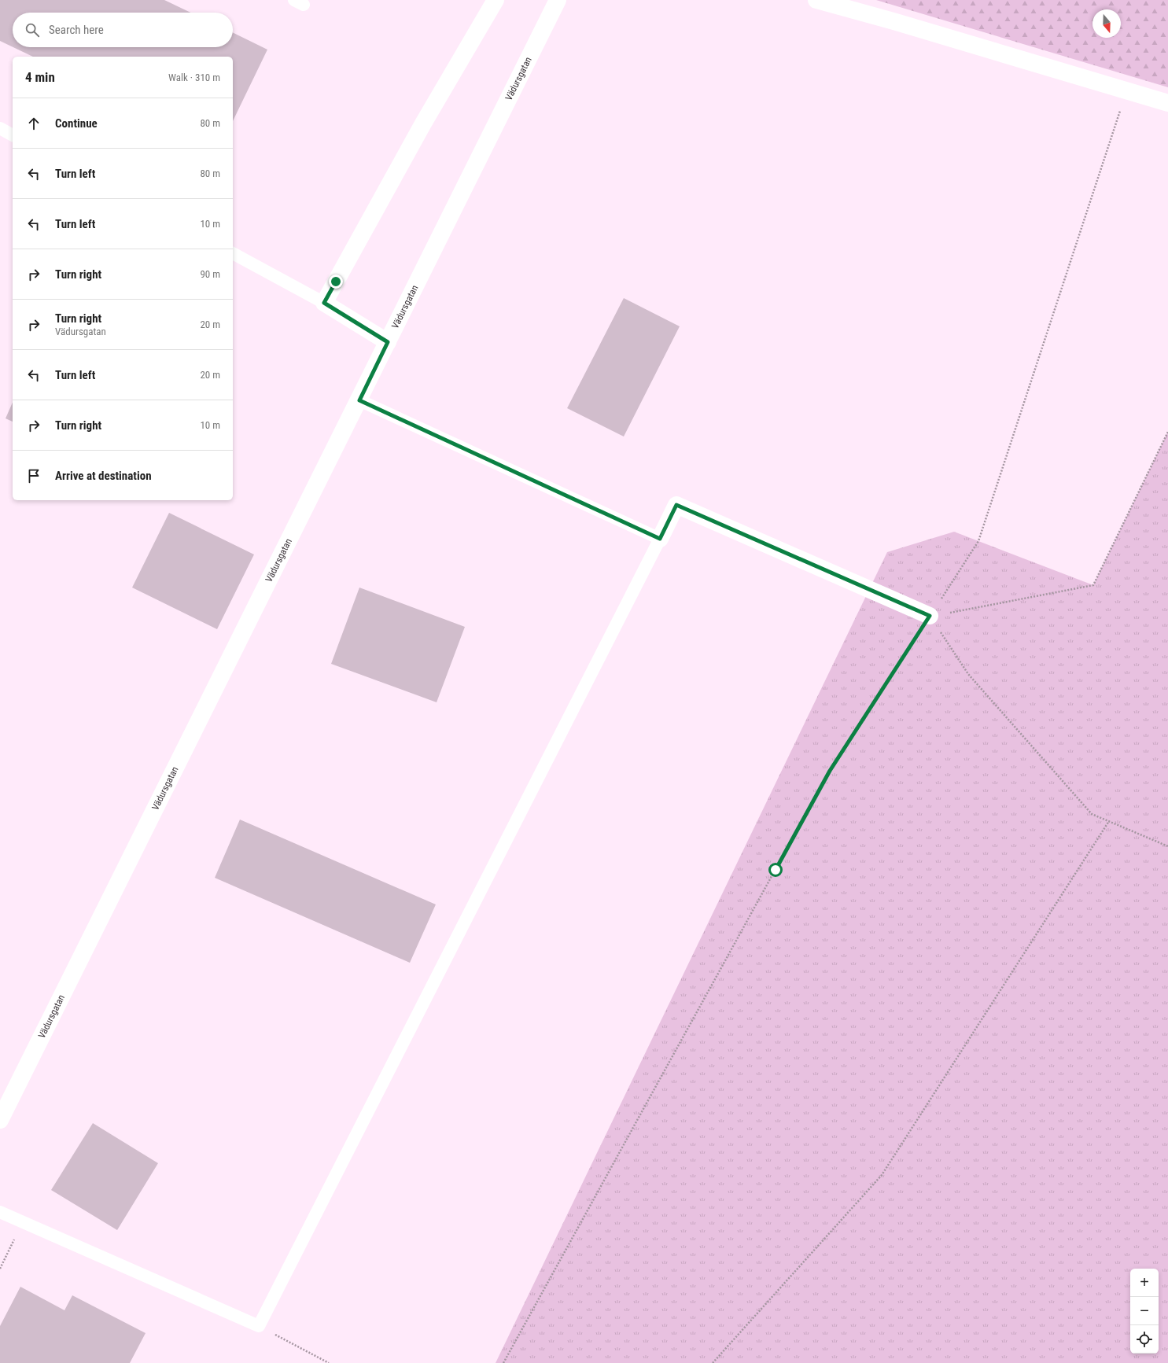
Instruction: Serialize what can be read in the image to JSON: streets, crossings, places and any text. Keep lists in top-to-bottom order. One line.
{"streets":{"street":["Vädursgatan"]},"north":"bottom","page":{"search":"Search here","heading":["4 min","Walk · 310 m"],"list":[["Continue","80 m"],["Turn left","80 m"],["Turn left","10 m"],["Turn right","90 m"],["Turn right","Vädursgatan","20 m"],["Turn left","20 m"],["Turn right","10 m"],"Arrive at destination"],"map_buttons":["+","−"]}}
